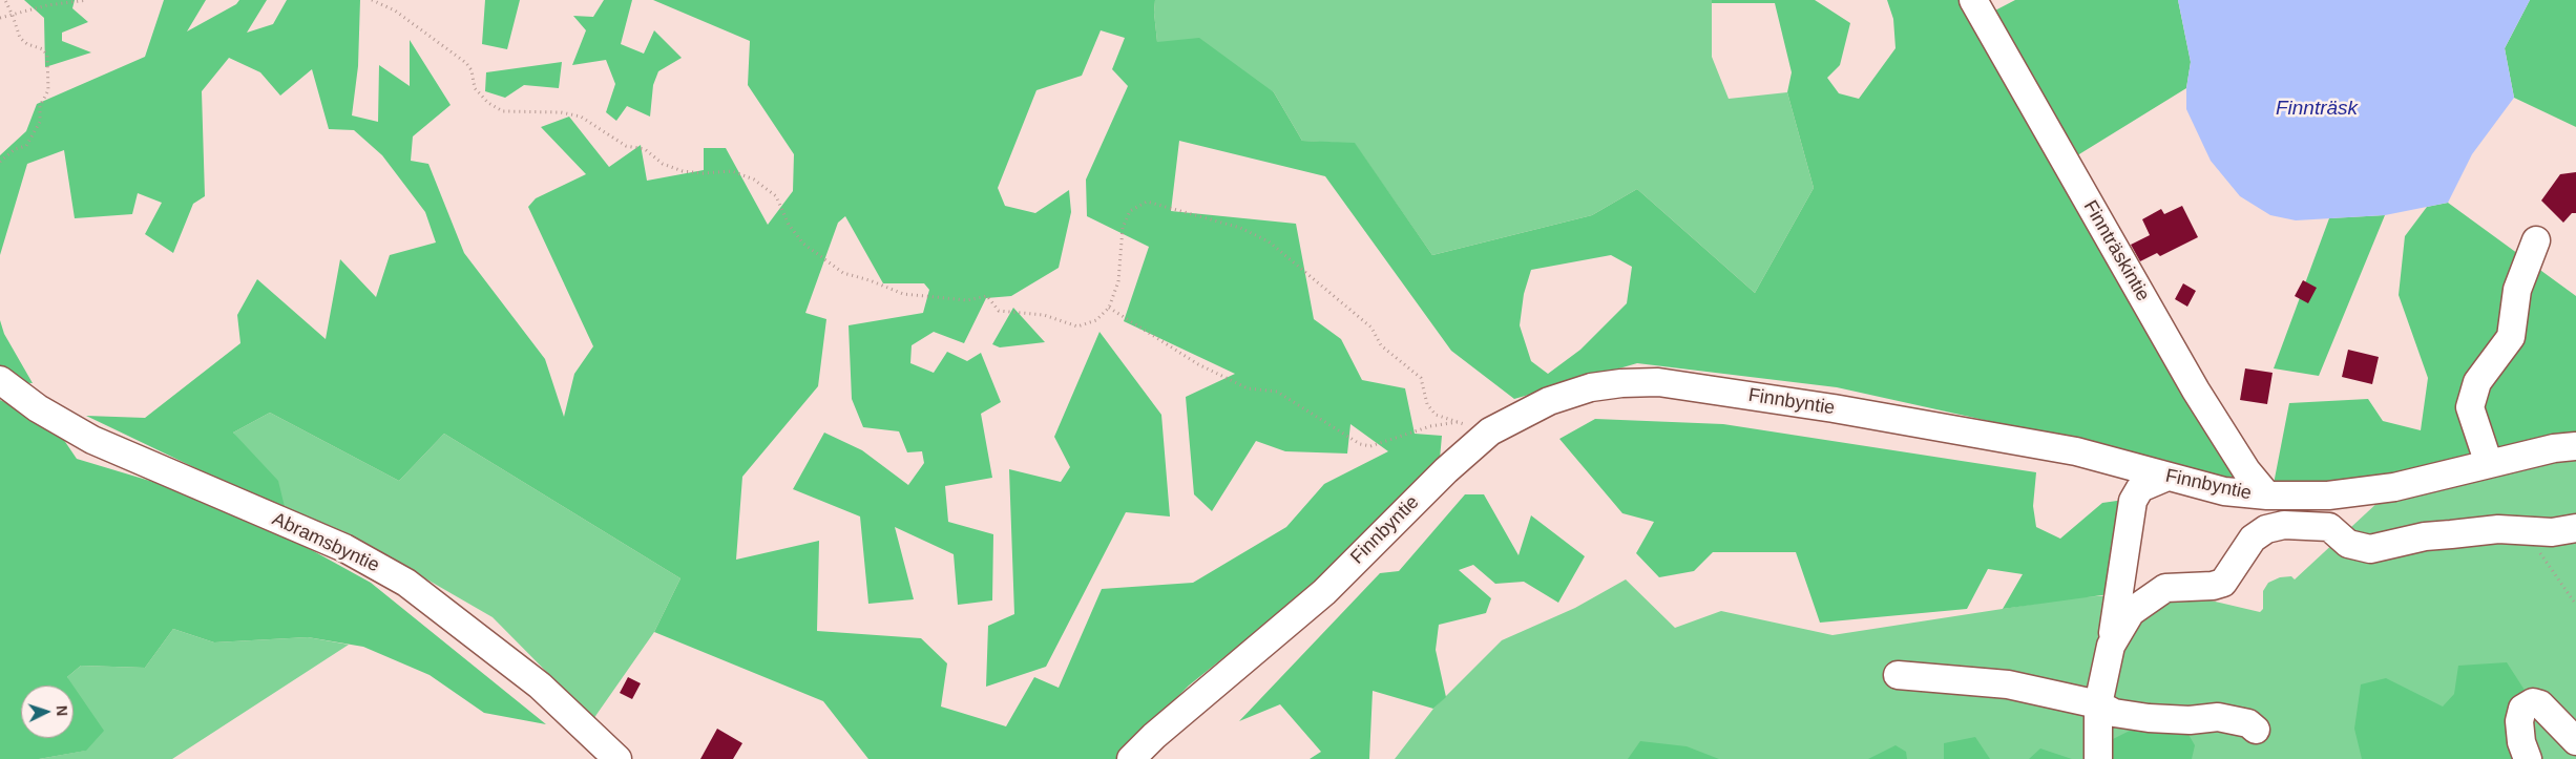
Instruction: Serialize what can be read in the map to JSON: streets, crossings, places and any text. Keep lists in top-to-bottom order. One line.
{"streets":{"street":["Finnträskintie","Finnbyntie","Abramsbyntie"]},"crossings":[["Finnträskintie","Finnbyntie"]],"water":["Finnträsk"],"north":"right"}
